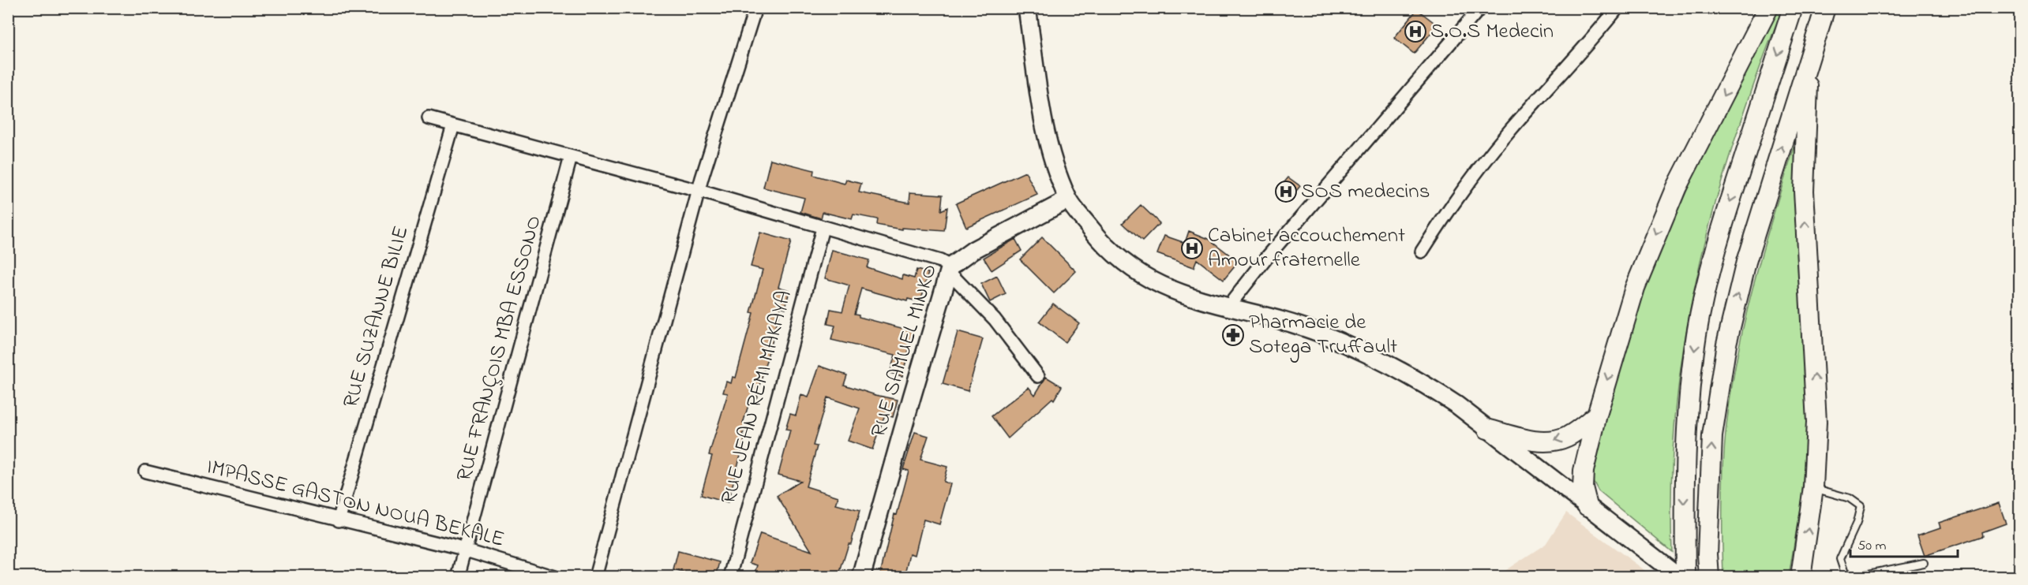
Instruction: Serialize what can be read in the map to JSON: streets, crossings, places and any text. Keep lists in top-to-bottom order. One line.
{"streets":{"main road":["RUE SAMUEL MINKO"],"street":["RUE SUZANNE BILIE","RUE FRANÇOIS MBA ESSONO","RUE JEAN RÉMI MAKAYA","IMPASSE GASTON NOUA BEKALE"]},"crossings":[["RUE SUZANNE BILIE","IMPASSE GASTON NOUA BEKALE"],["RUE FRANÇOIS MBA ESSONO","IMPASSE GASTON NOUA BEKALE"]],"places":{"hospital":["S.O.S Medecin","SOS medecins","Cabinet accouchement Amour fraternelle"],"pharmacy":["Pharmacie de Sotega Truffault"]},"scale_bar":"50 m"}
